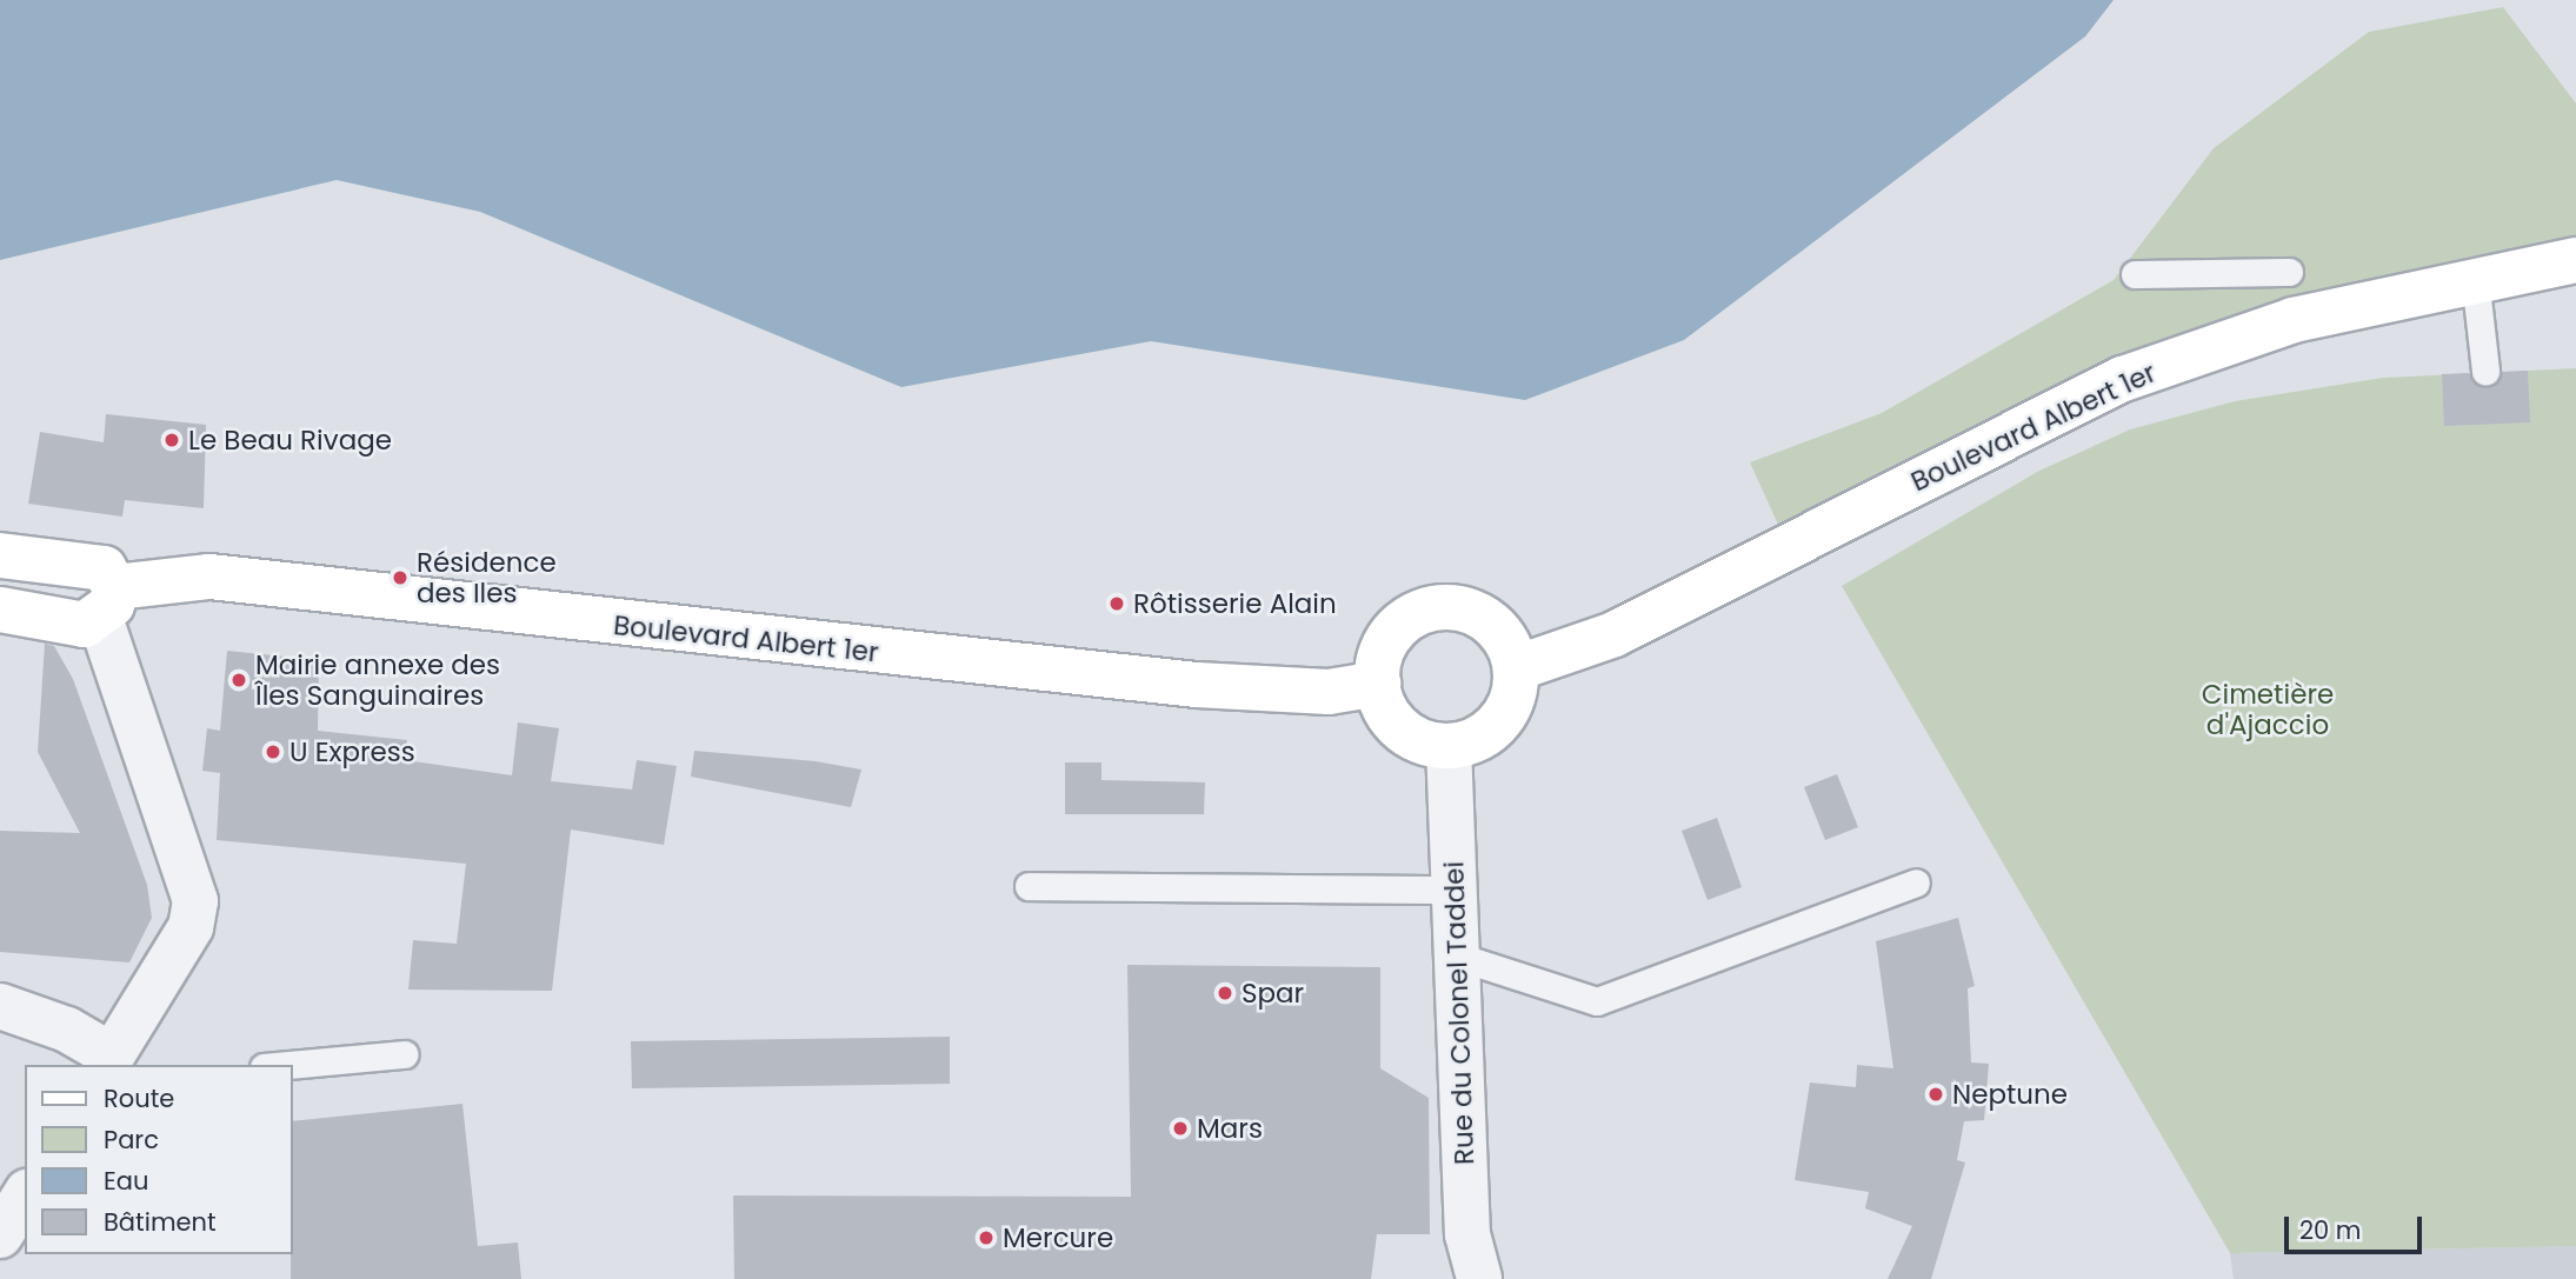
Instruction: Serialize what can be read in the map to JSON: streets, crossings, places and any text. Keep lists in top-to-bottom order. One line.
{"streets":{"main road":["Boulevard Albert 1er"],"street":["Rue du Colonel Taddei"]},"crossings":[["Boulevard Albert 1er","Rue du Colonel Taddei"]],"parks":["Cimetière d'Ajaccio"],"places":["Le Beau Rivage","Résidence des Iles","Rôtisserie Alain","Mairie annexe des Îles Sanguinaires","U Express","Spar","Neptune","Mars","Mercure"],"legend":["Route","Parc","Eau","Bâtiment"],"scale_bar":"20 m"}
